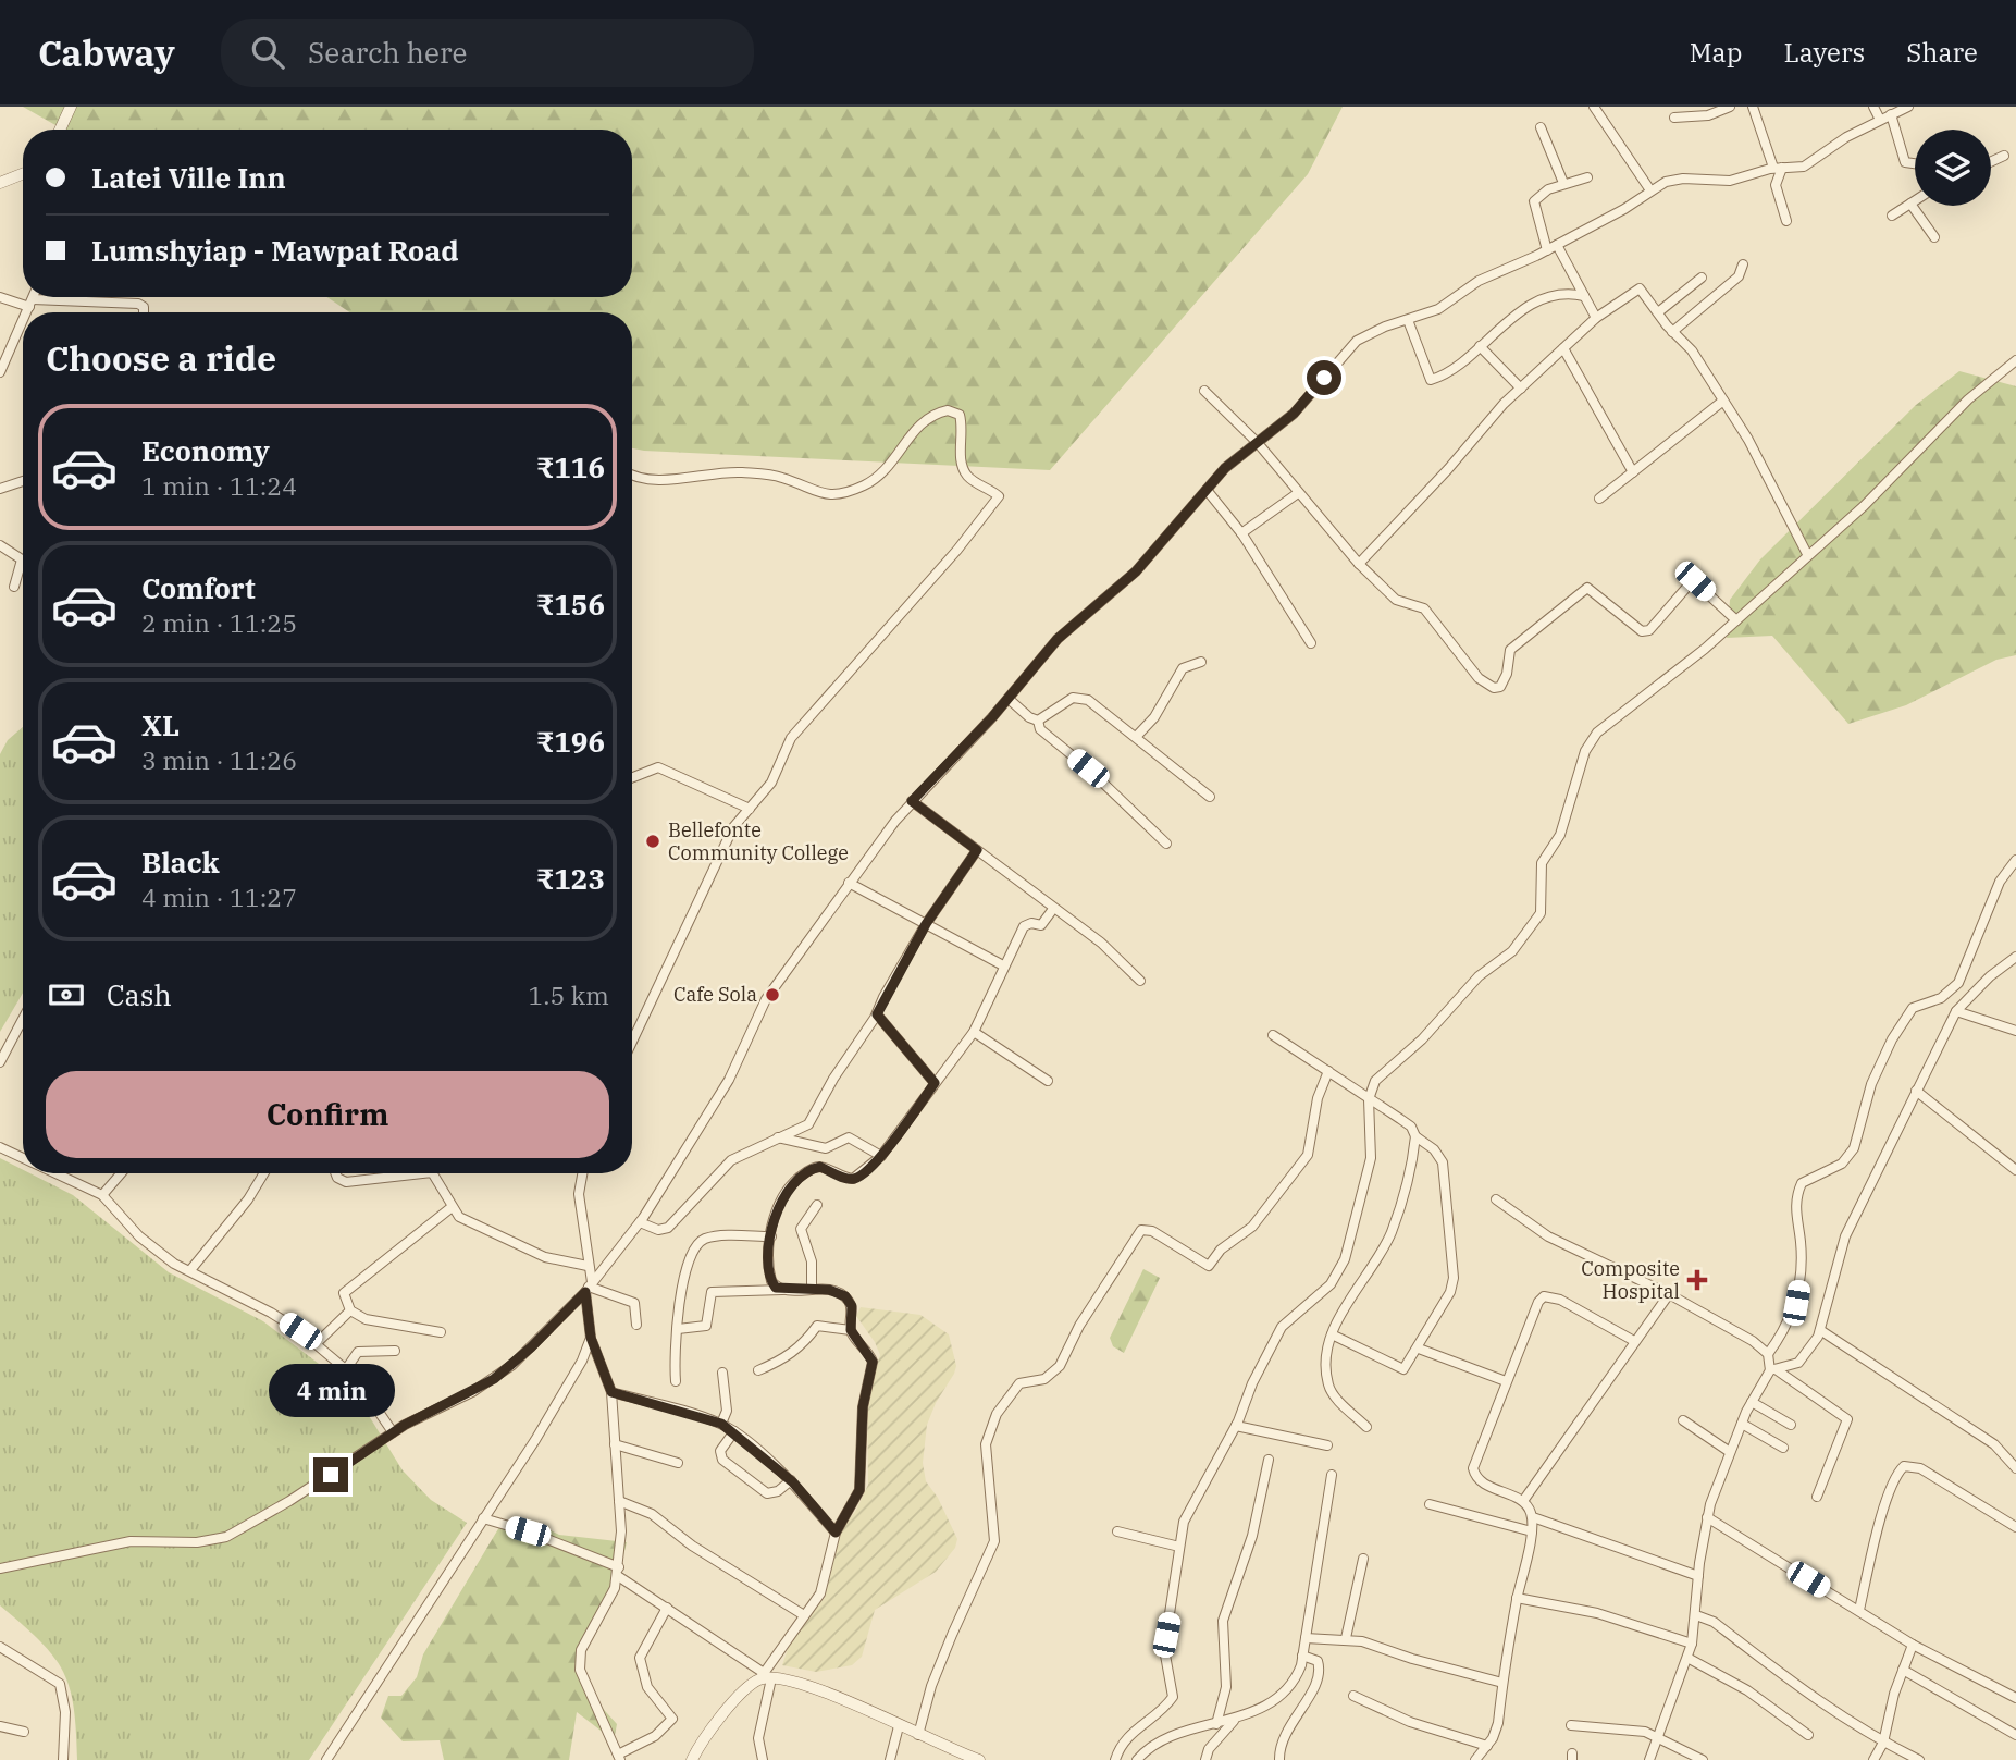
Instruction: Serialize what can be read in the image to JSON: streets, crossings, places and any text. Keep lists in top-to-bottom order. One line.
{"places":{"other":["Bellefonte Community College","Cafe Sola"],"health":["Composite Hospital"]},"page":{"header":"Cabway","search":"Search here","nav":["Map","Layers","Share"],"banner":["Latei Ville Inn","Lumshyiap - Mawpat Road"],"heading":"Choose a ride","list":[{"name":"Economy","note":"1 min · 11:24","value":"₹116"},{"name":"Comfort","note":"2 min · 11:25","value":"₹156"},{"name":"XL","note":"3 min · 11:26","value":"₹196"},{"name":"Black","note":"4 min · 11:27","value":"₹123"}],"pay":["Cash","1.5 km"],"buttons":"Confirm","bubble":"4 min"}}
